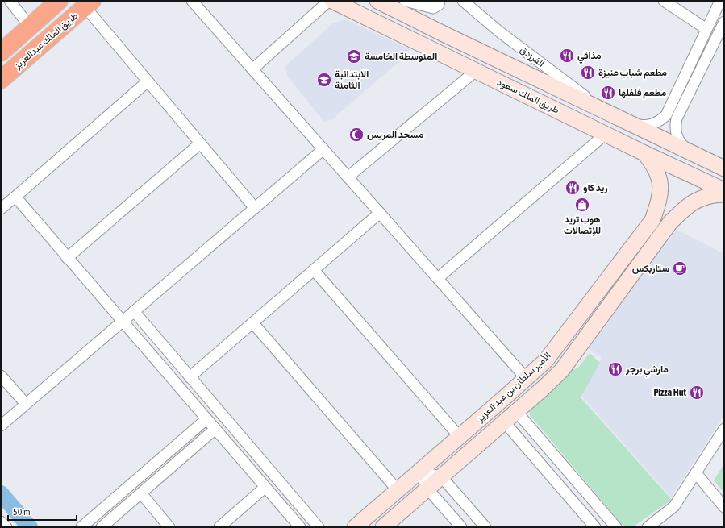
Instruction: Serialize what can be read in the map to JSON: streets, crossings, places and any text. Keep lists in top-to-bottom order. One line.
{"streets":{"highway":["طريق الملك عبدالعزيز"],"street":["الفرزدق","طريق الملك سعود","الأمير سلطان بن عبد العزيز"]},"crossings":[["الفرزدق","طريق الملك سعود"],["طريق الملك سعود","الأمير سلطان بن عبد العزيز"]],"places":{"restaurant":["مذاقي","مطعم شباب عنيزة","مطعم فلفلها","ريد كاو","مارشي برجر","Pizza Hut"],"school or university":["المتوسطة الخامسة","الابتدائية الثامنة"],"mosque":["مسجد المريس"],"shop":["هوب تريد للإتصالات"],"cafe":["ستاربكس"]},"scale_bar":"50 m"}
